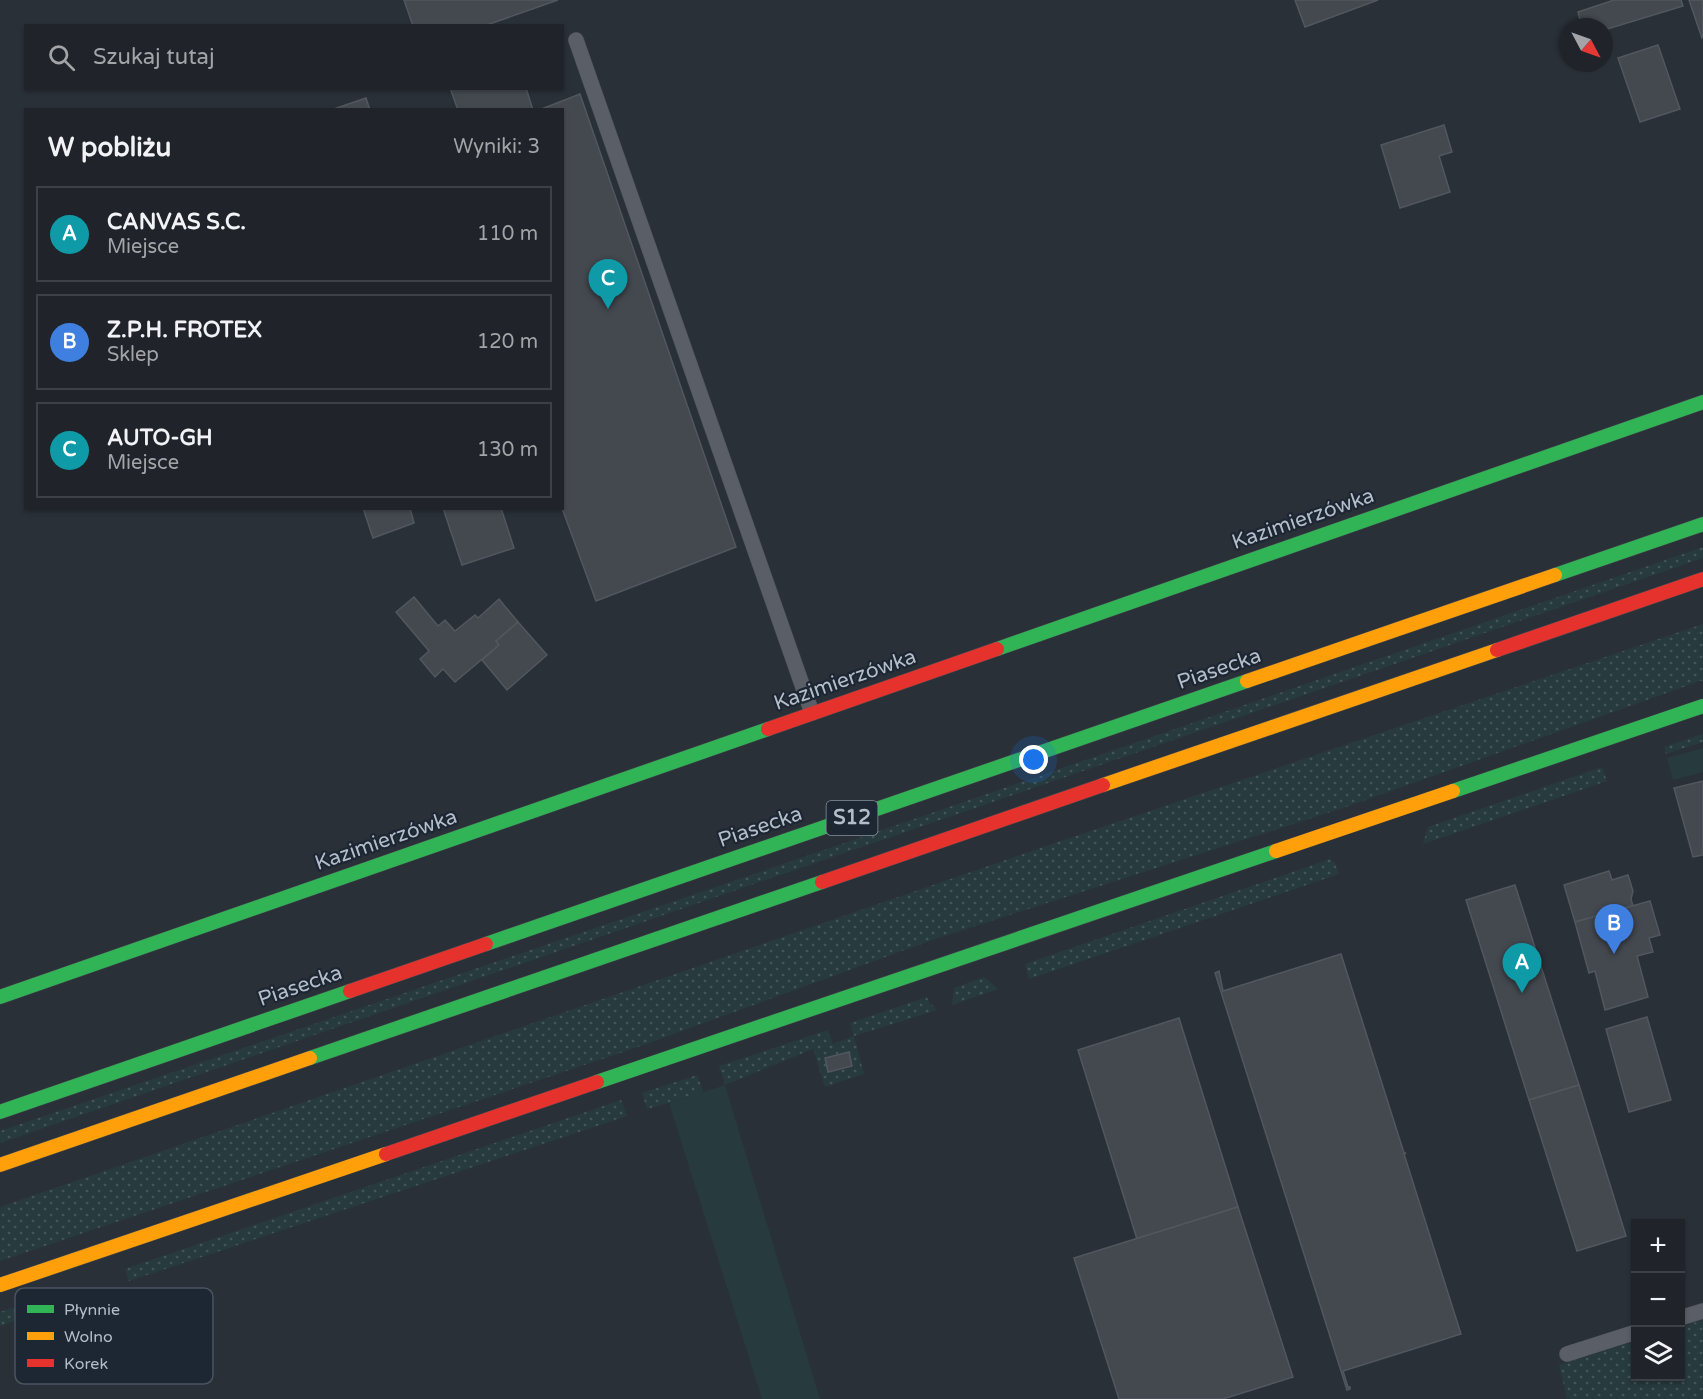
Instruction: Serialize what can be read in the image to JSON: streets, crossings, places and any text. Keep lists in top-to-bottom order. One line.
{"streets":{"main road":["Kazimierzówka","Piasecka","S12"]},"legend":["Płynnie","Wolno","Korek"],"north":"bottom right","page":{"search":"Szukaj tutaj","heading":["W pobliżu","Wyniki: 3"],"list":[{"mark":"A","name":"CANVAS S.C.","note":"Miejsce","value":"110 m"},{"mark":"B","name":"Z.P.H. FROTEX","note":"Sklep","value":"120 m"},{"mark":"C","name":"AUTO-GH","note":"Miejsce","value":"130 m"}],"pins":["C","B","A"],"map_buttons":["+","−"]}}
